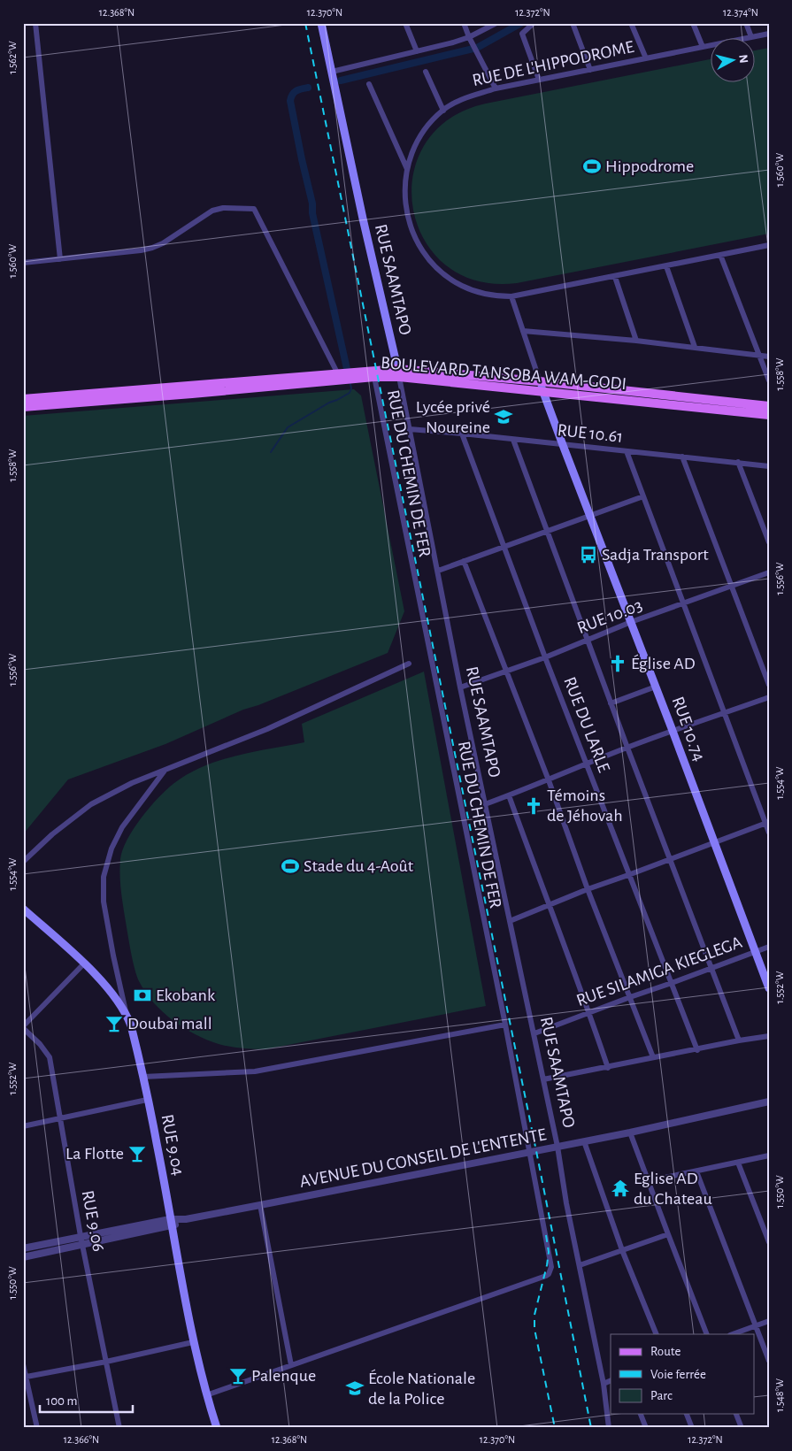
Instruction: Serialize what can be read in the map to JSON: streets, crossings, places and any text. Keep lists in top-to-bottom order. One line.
{"streets":{"main road":["RUE SAAMTAPO","BOULEVARD TANSOBA WAM-GODI","RUE 10.74","RUE 9.04"],"street":["RUE DE L'HIPPODROME","RUE 10.61","RUE DU CHEMIN DE FER","RUE 10.03","RUE DU LARLE","RUE SILAMIGA KIEGLEGA","AVENUE DU CONSEIL DE L'ENTENTE","RUE 9.06"]},"crossings":[["RUE SAAMTAPO","BOULEVARD TANSOBA WAM-GODI"],["RUE SAAMTAPO","RUE 10.61"],["RUE SAAMTAPO","RUE 10.03"],["RUE SAAMTAPO","RUE SILAMIGA KIEGLEGA"],["RUE SAAMTAPO","AVENUE DU CONSEIL DE L'ENTENTE"],["BOULEVARD TANSOBA WAM-GODI","RUE DU CHEMIN DE FER"],["BOULEVARD TANSOBA WAM-GODI","RUE 10.74"],["RUE 10.61","RUE DU LARLE"],["RUE 10.61","RUE 10.74"],["RUE DU CHEMIN DE FER","AVENUE DU CONSEIL DE L'ENTENTE"],["RUE 10.03","RUE DU LARLE"],["RUE 10.03","RUE 10.74"],["RUE DU LARLE","RUE SILAMIGA KIEGLEGA"],["RUE 10.74","RUE SILAMIGA KIEGLEGA"],["RUE 9.04","AVENUE DU CONSEIL DE L'ENTENTE"],["AVENUE DU CONSEIL DE L'ENTENTE","RUE 9.06"]],"places":{"sports":["Hippodrome","Stade du 4-Août"],"school or university":["Lycée privé Noureine","École Nationale de la Police"],"bus stop":["Sadja Transport"],"church":["Église AD","Témoins de Jéhovah"],"bank":["Ekobank"],"bar":["Doubaï mall","La Flotte","Palenque"],"temple":["Eglise AD du Chateau"]},"legend":["Route","Voie ferrée","Parc"],"scale_bar":"100 m","north":"right","coordinates":["12.368°N","12.370°N","12.372°N","12.374°N","1.562°W","1.560°W","1.558°W","1.556°W","1.554°W","1.552°W","1.550°W","1.548°W","12.366°N"]}
